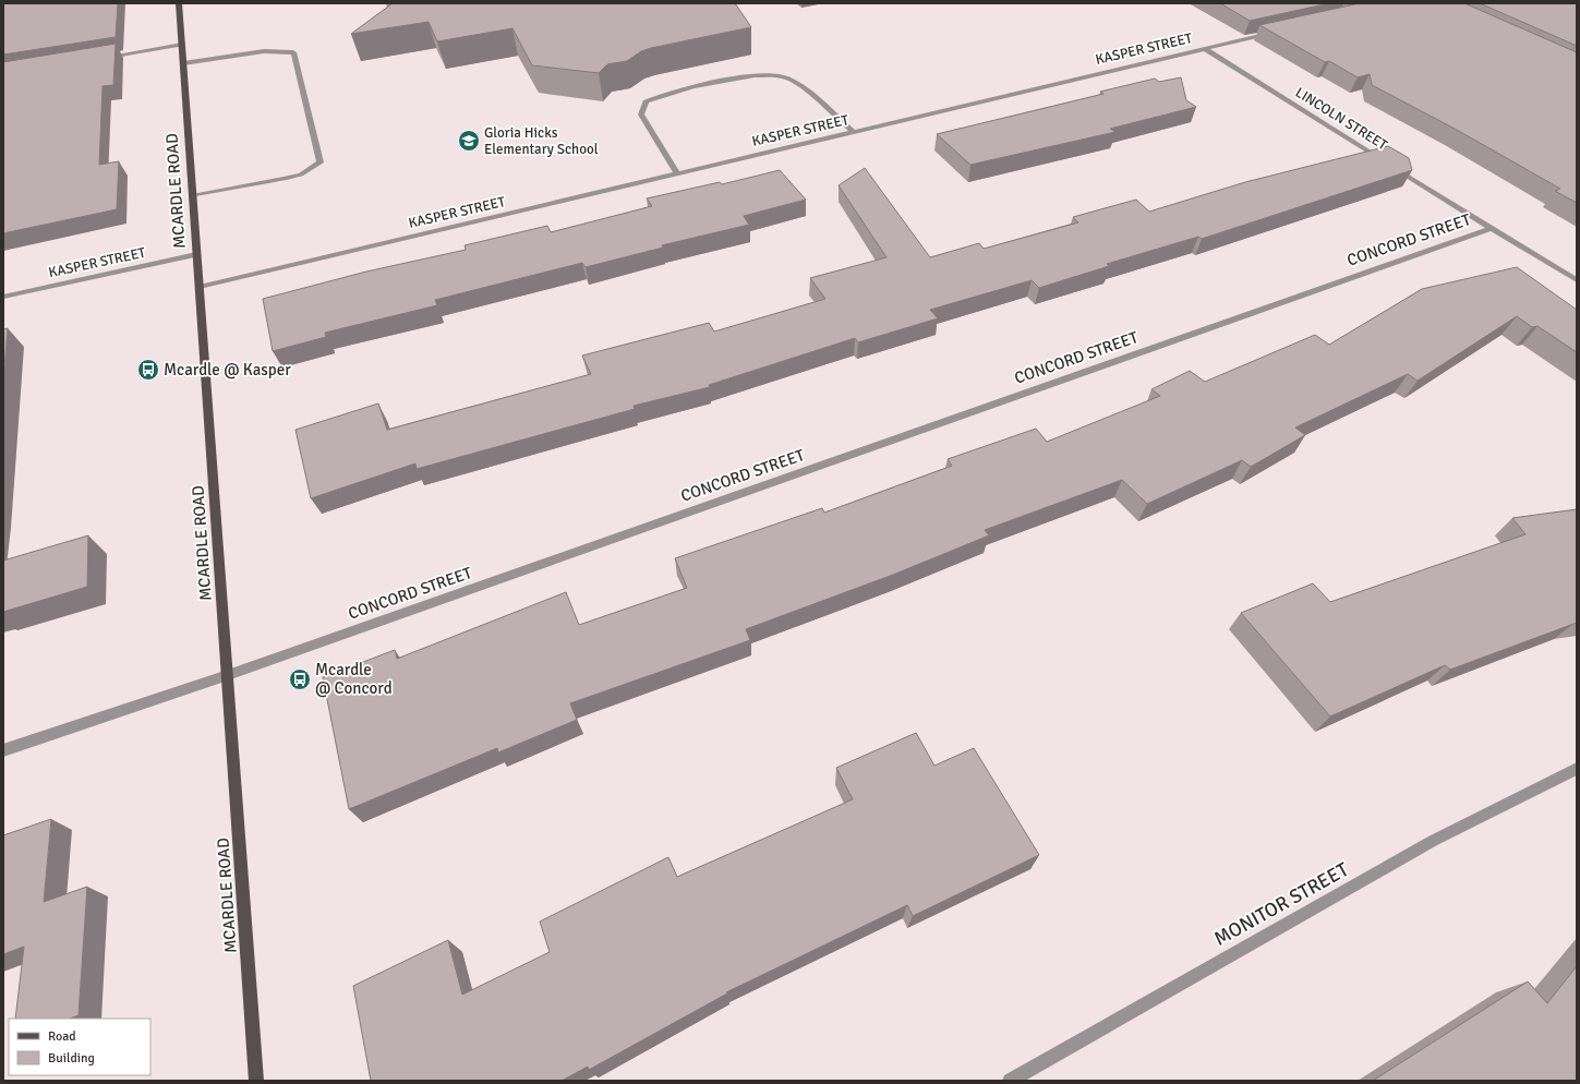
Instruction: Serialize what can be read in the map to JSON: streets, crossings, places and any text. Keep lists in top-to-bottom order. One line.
{"streets":{"main road":["MCARDLE ROAD"],"street":["KASPER STREET","LINCOLN STREET","CONCORD STREET","MONITOR STREET"]},"crossings":[["KASPER STREET","LINCOLN STREET"],["KASPER STREET","MCARDLE ROAD"],["LINCOLN STREET","CONCORD STREET"],["MCARDLE ROAD","CONCORD STREET"]],"places":{"school or university":["Gloria Hicks Elementary School"],"bus stop":["Mcardle @ Kasper","Mcardle @ Concord"]},"legend":["Road","Building"]}
